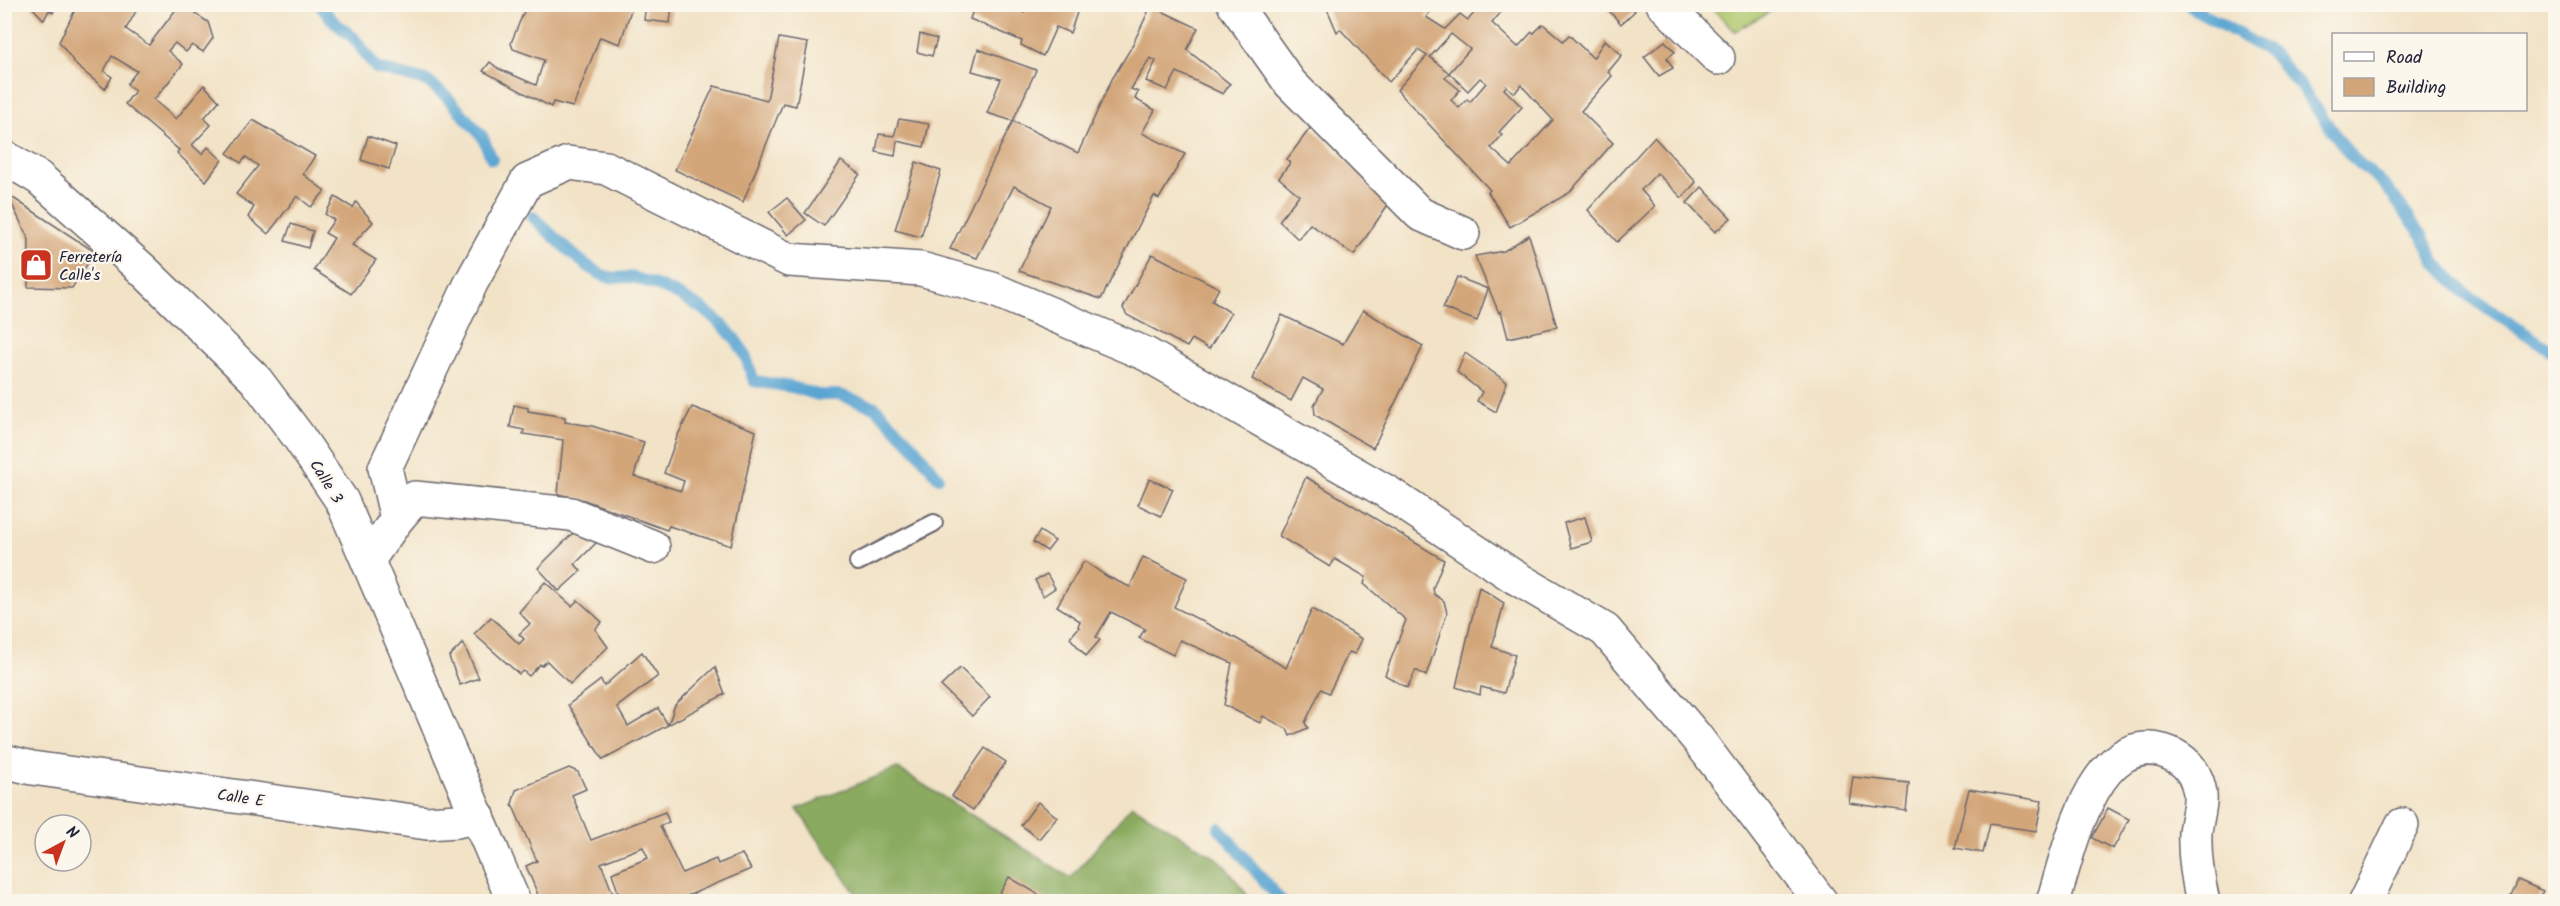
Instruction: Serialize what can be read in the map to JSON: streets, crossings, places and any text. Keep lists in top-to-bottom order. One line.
{"streets":{"street":["Calle 3","Calle E"]},"crossings":[["Calle 3","Calle E"]],"places":{"shop":["Ferretería Calle's"]},"legend":["Road","Building"],"north":"top right"}
